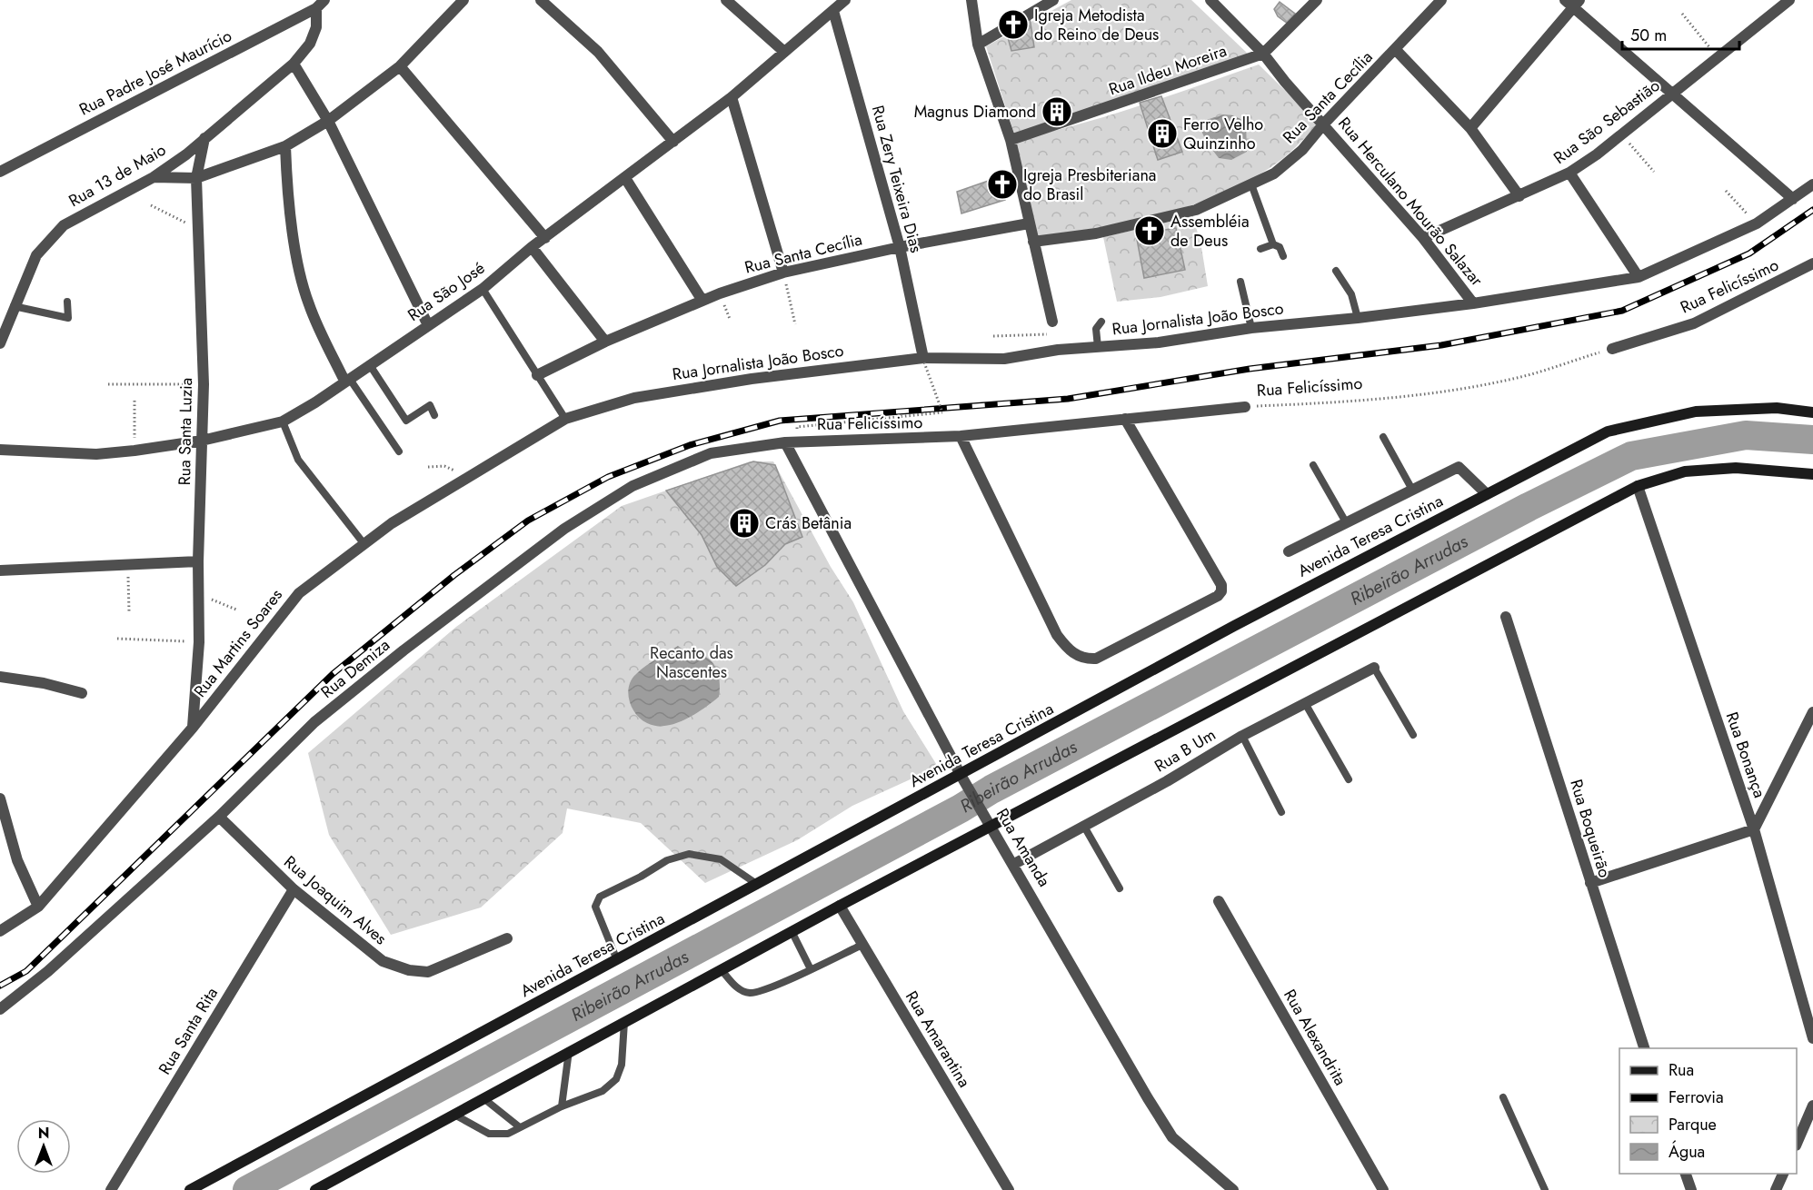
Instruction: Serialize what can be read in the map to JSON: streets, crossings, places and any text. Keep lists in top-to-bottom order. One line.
{"streets":{"main road":["Avenida Teresa Cristina"],"street":["Rua Ildeu Moreira","Rua Padre José Maurício","Rua Santa Cecília","Rua São Sebastião","Rua 13 de Maio","Rua Zery Teixeira Dias","Rua Herculano Mourão Salazar","Rua Felicíssimo","Rua São José","Rua Jornalista João Bosco","Rua Santa Luzia","Rua Martins Soares","Rua Demiza","Rua B Um","Rua Bonança","Rua Boqueirão","Rua Amanda","Rua Joaquim Alves","Rua Santa Rita","Rua Alexandrita","Rua Amarantina"]},"crossings":[["Rua Ildeu Moreira","Rua Herculano Mourão Salazar"],["Rua Padre José Maurício","Rua 13 de Maio"],["Rua Santa Cecília","Rua Zery Teixeira Dias"],["Rua Santa Cecília","Rua Herculano Mourão Salazar"],["Rua São Sebastião","Rua Herculano Mourão Salazar"],["Rua 13 de Maio","Rua Santa Luzia"],["Rua Zery Teixeira Dias","Rua São José"],["Rua Zery Teixeira Dias","Rua Jornalista João Bosco"],["Rua Herculano Mourão Salazar","Rua Jornalista João Bosco"],["Rua Felicíssimo","Rua Demiza"],["Rua Felicíssimo","Rua Amanda"],["Rua São José","Rua Santa Luzia"],["Rua Jornalista João Bosco","Rua Martins Soares"],["Rua Santa Luzia","Rua Martins Soares"],["Avenida Teresa Cristina","Rua Amanda"],["Rua Demiza","Rua Amanda"],["Rua Demiza","Rua Joaquim Alves"],["Rua B Um","Rua Amanda"],["Rua Joaquim Alves","Rua Santa Rita"]],"water":["Ribeirão Arrudas"],"parks":["Recanto das Nascentes"],"places":{"church":["Igreja Metodista do Reino de Deus","Igreja Presbiteriana do Brasil","Assembléia de Deus"],"building":["Magnus Diamond","Ferro Velho Quinzinho","Crás Betânia"]},"legend":["Rua","Ferrovia","Parque","Água"],"scale_bar":"50 m","north":"top"}
